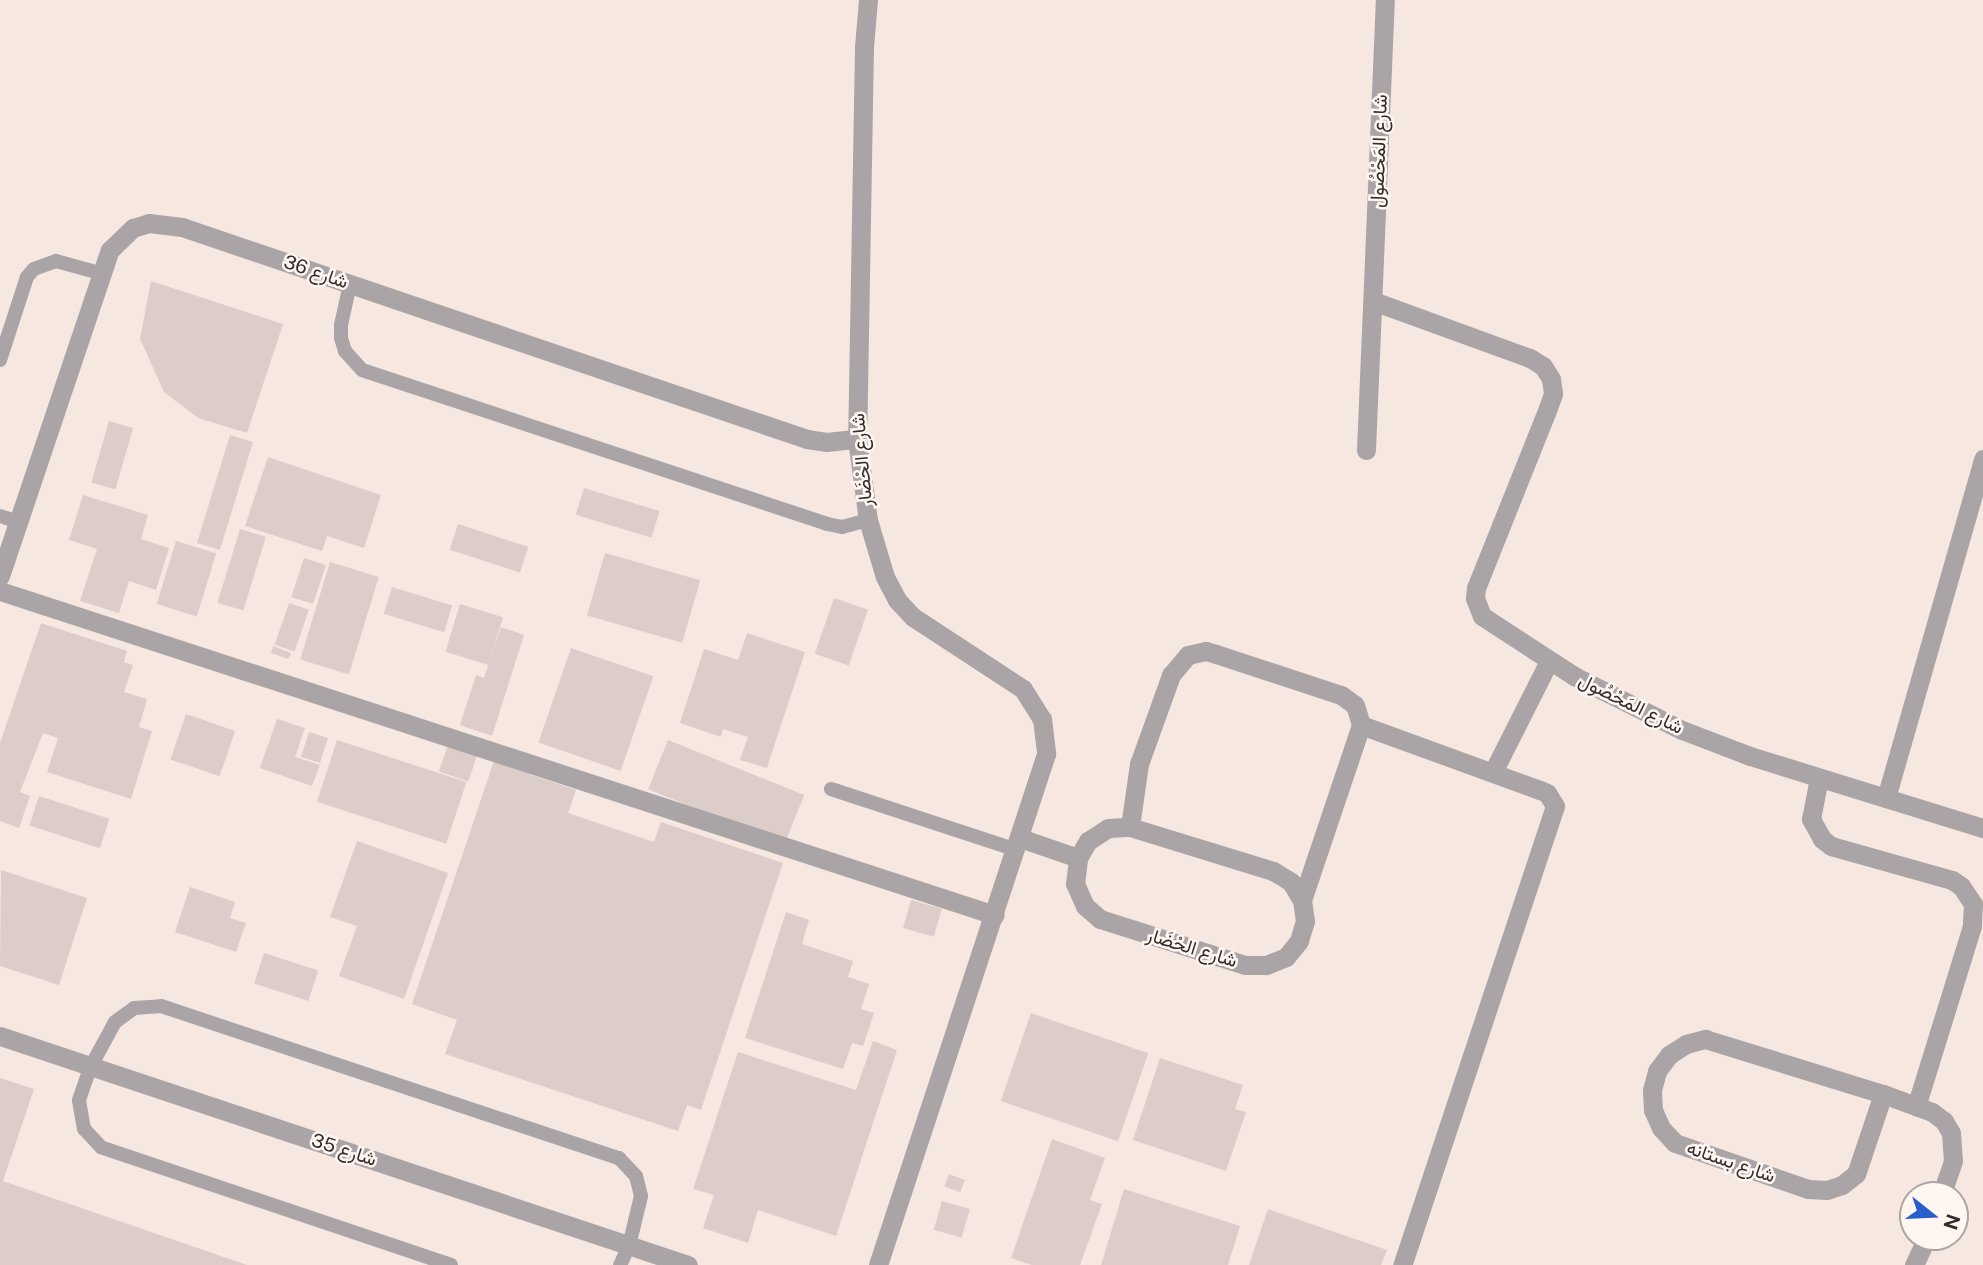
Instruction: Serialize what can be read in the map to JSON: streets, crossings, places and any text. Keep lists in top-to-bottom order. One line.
{"streets":{"street":["شارع المَحْصُول","شارع 36","شارع الحْضَار","شارع 35","شارع بستانه"]},"crossings":[["شارع 36","شارع الحْضَار"]],"north":"right"}
